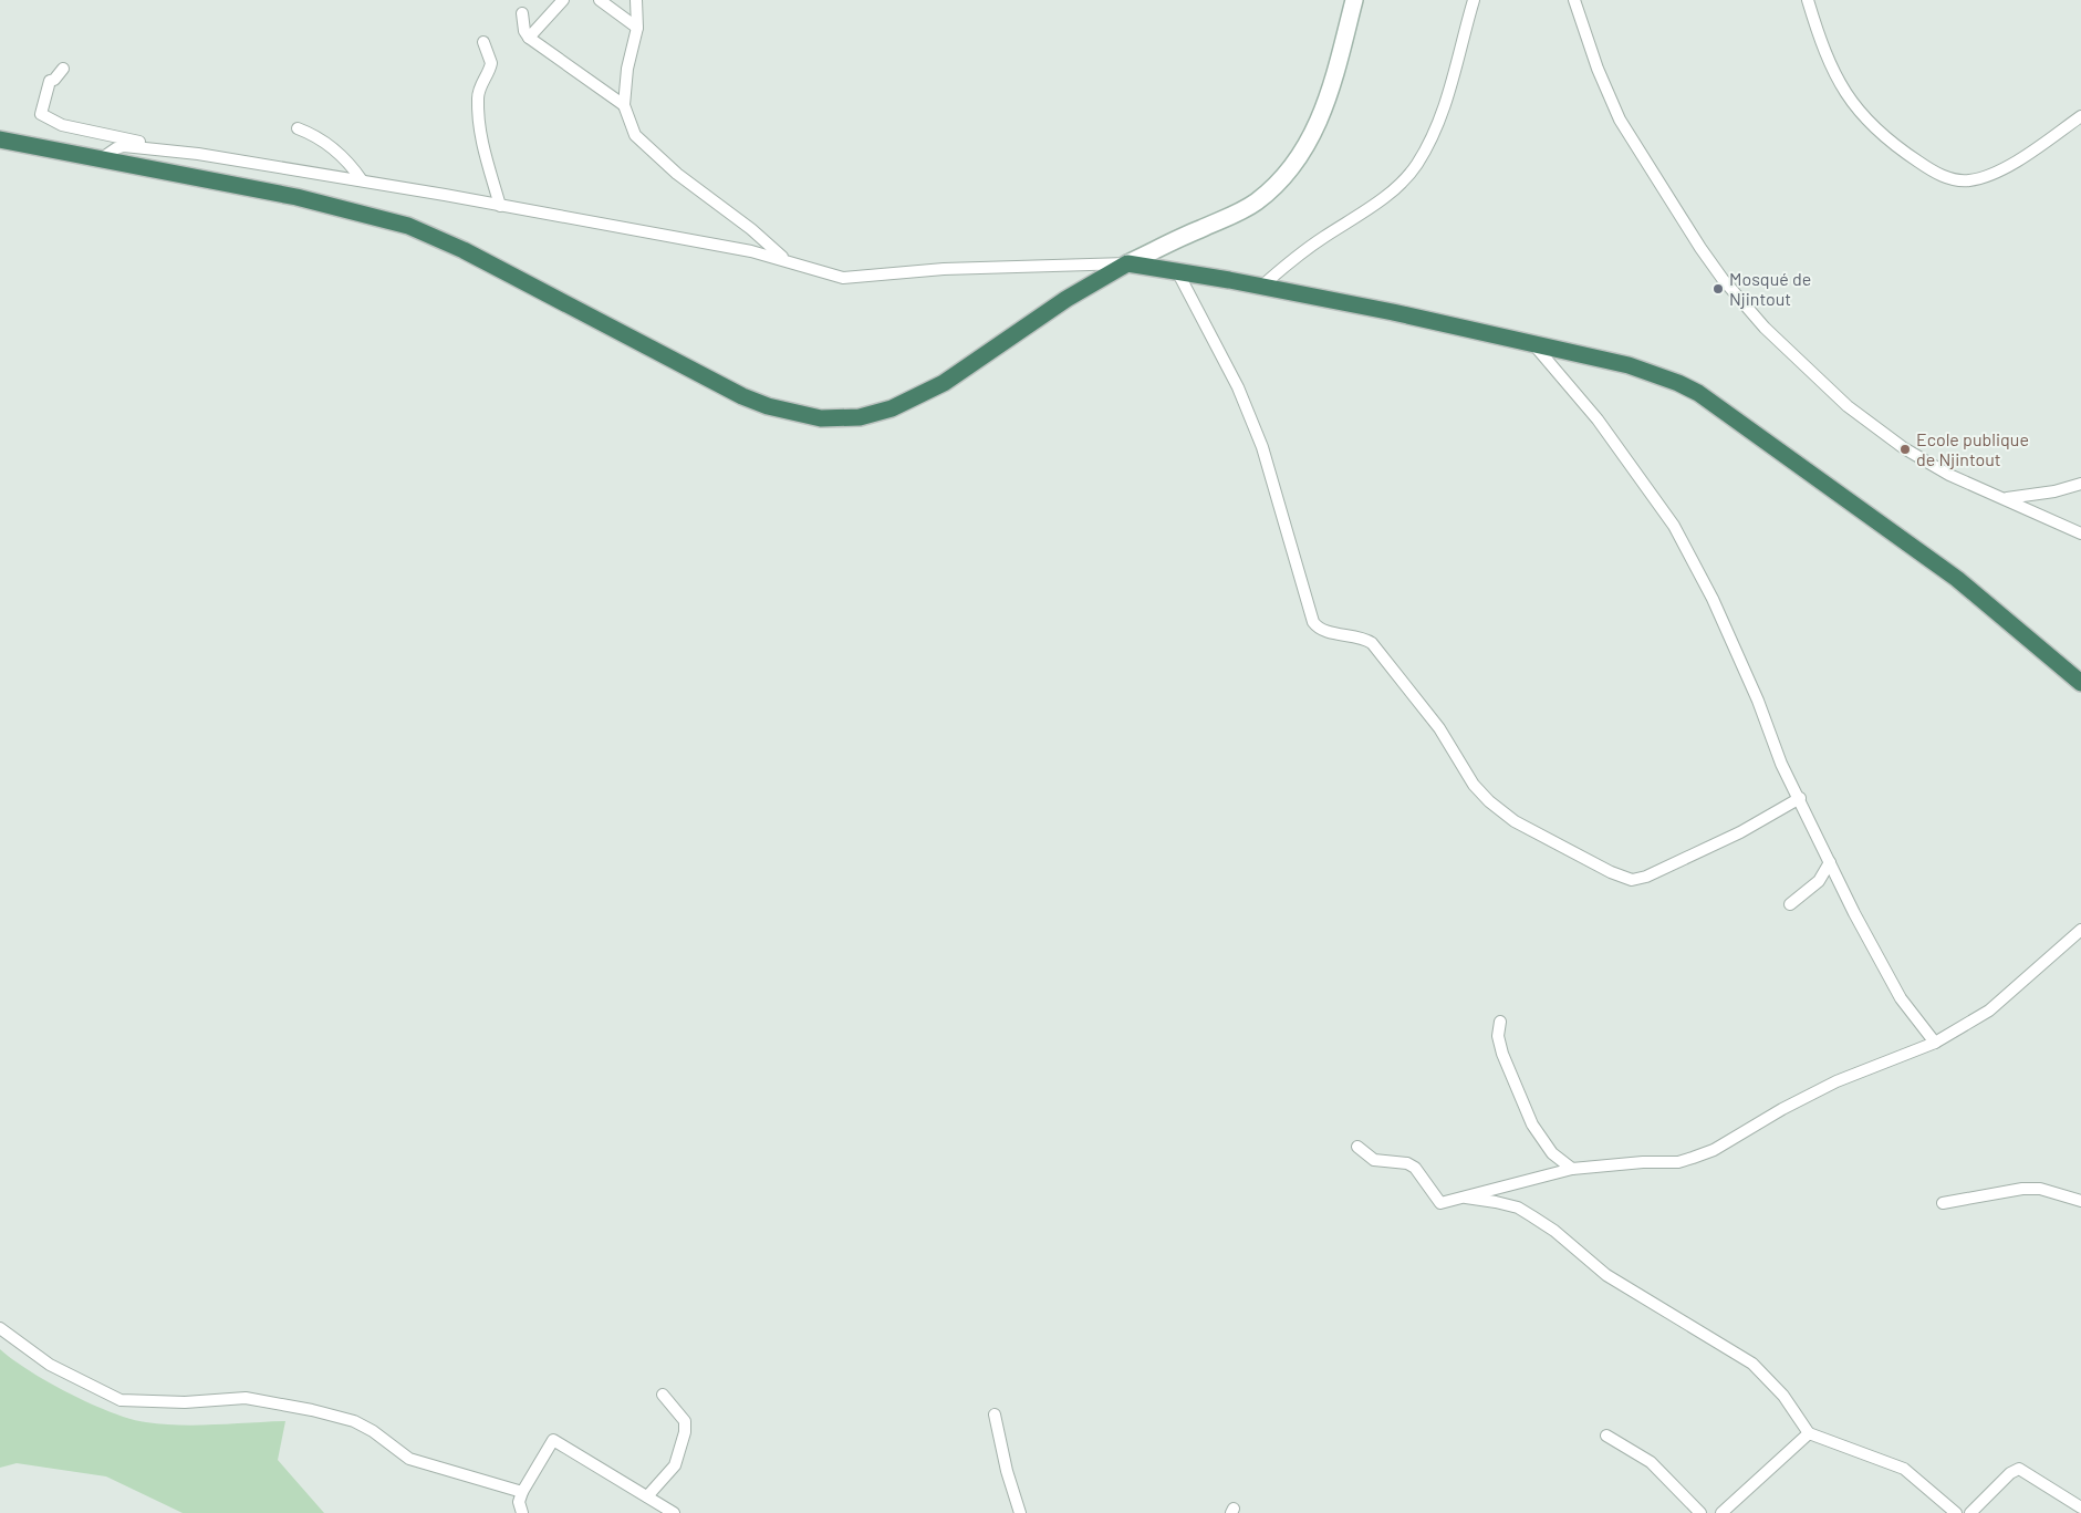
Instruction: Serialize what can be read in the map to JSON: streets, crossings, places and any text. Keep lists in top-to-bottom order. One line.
{"places":["Mosqué de Njintout","Ecole publique de Njintout"]}
